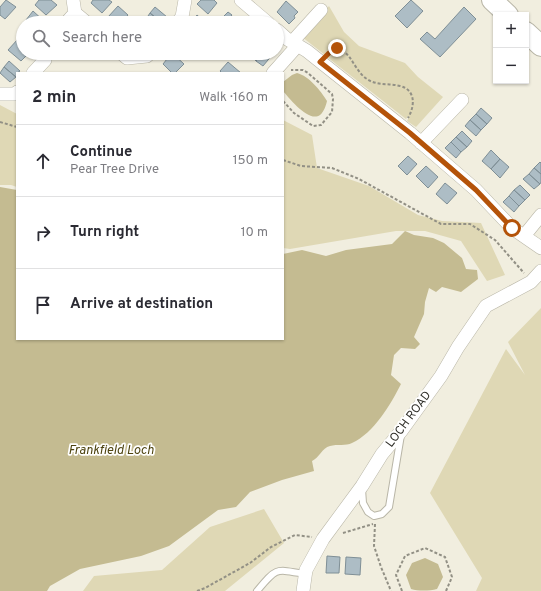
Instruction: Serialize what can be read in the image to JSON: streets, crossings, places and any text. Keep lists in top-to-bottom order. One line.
{"streets":{"street":["LOCH ROAD"]},"water":["Frankfield Loch"],"page":{"map_buttons":["+","−"],"search":"Search here","heading":["2 min","Walk · 160 m"],"list":[["Continue","Pear Tree Drive","150 m"],["Turn right","10 m"],"Arrive at destination"]}}
